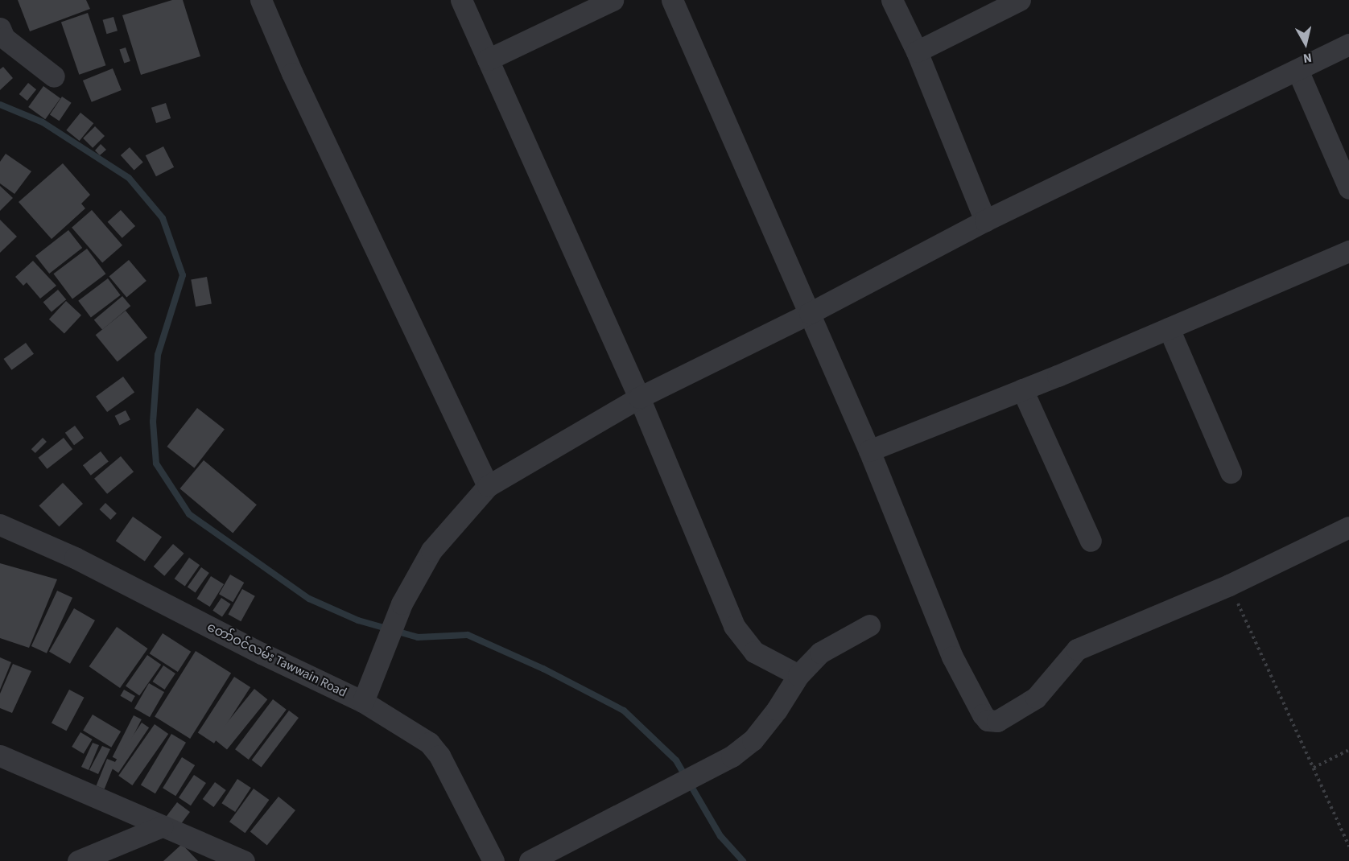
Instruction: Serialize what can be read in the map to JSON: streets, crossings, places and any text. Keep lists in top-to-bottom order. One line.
{"streets":{"street":["တော်ဝင်လမ်း Tawwain Road"]},"north":"bottom"}
